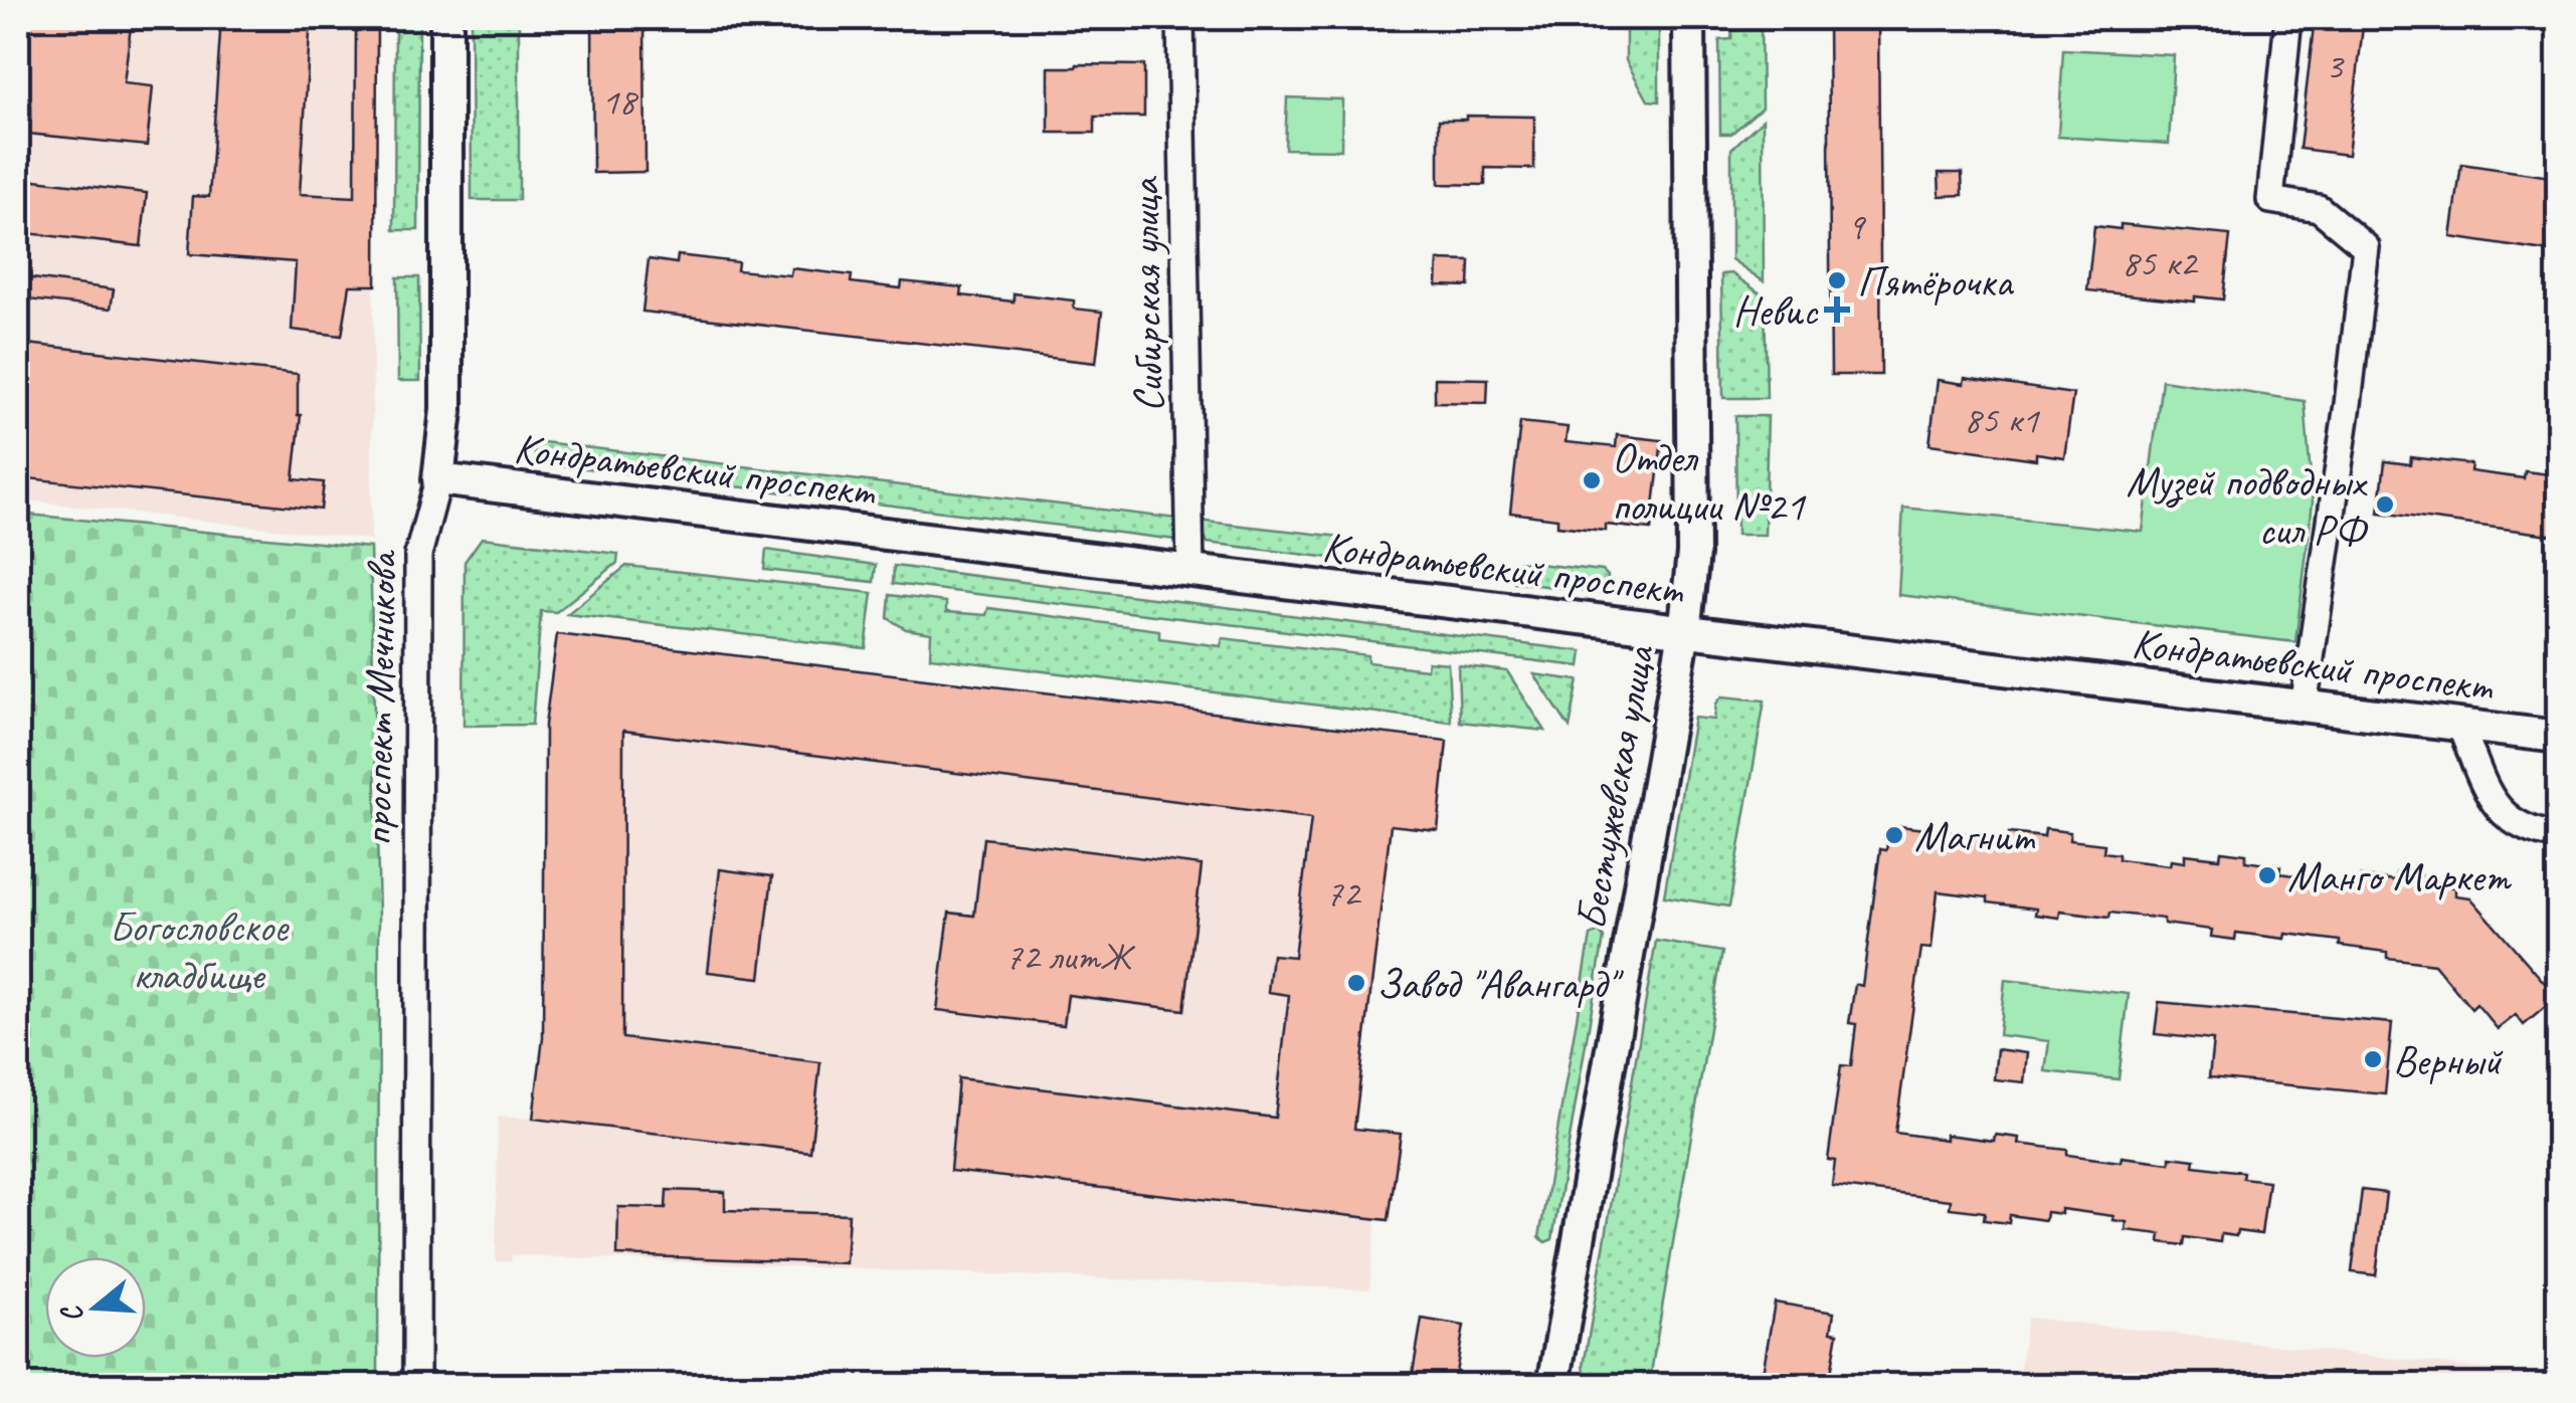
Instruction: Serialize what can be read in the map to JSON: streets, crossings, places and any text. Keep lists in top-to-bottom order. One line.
{"streets":{"street":["Сибирская улица","Кондратьевский проспект","проспект Мечникова","Бестужевская улица"]},"crossings":[["Сибирская улица","Кондратьевский проспект"],["Кондратьевский проспект","проспект Мечникова"],["Кондратьевский проспект","Бестужевская улица"]],"parks":["Богословское кладбище"],"places":{"other":["Пятёрочка","Отдел полиции №21","Музей подводных сил РФ","Магнит","Манго Маркет","Завод \"Авангард\"","Верный"],"health":["Невис"]},"house_numbers":["3","18","9","85 к2","85 к1","72","72 литЖ"],"north":"left"}
